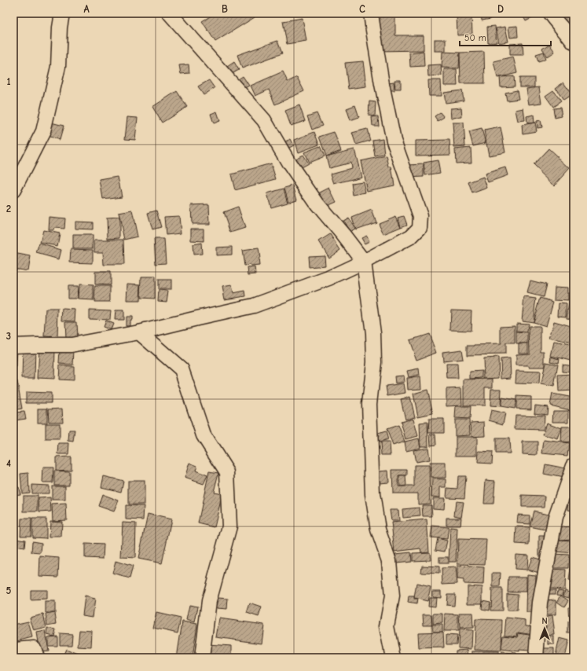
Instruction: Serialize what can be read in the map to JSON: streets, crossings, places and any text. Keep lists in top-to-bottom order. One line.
{"scale_bar":"50 m","north":"top","grid":{"columns":["A","B","C","D"],"rows":["1","2","3","4","5"]}}
